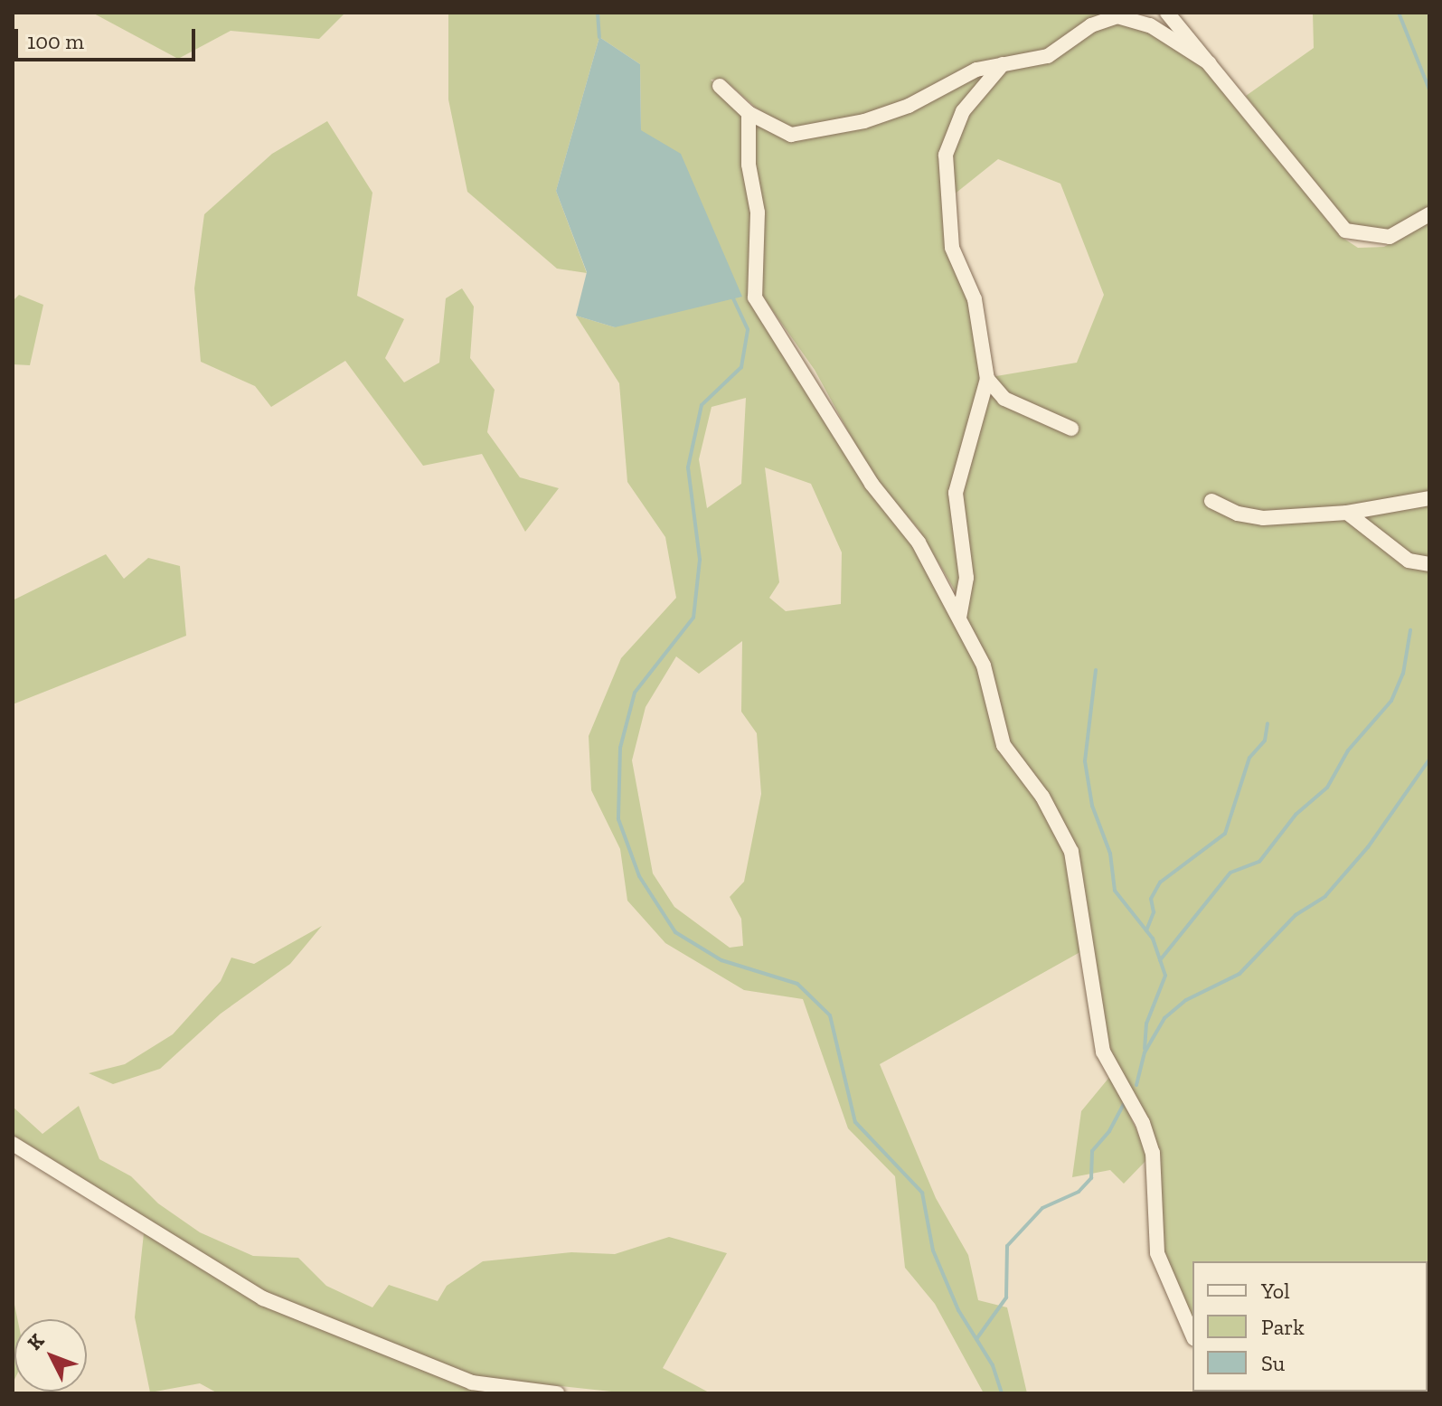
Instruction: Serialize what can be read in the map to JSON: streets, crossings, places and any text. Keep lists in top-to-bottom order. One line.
{"legend":["Yol","Park","Su"],"scale_bar":"100 m","north":"top left"}
